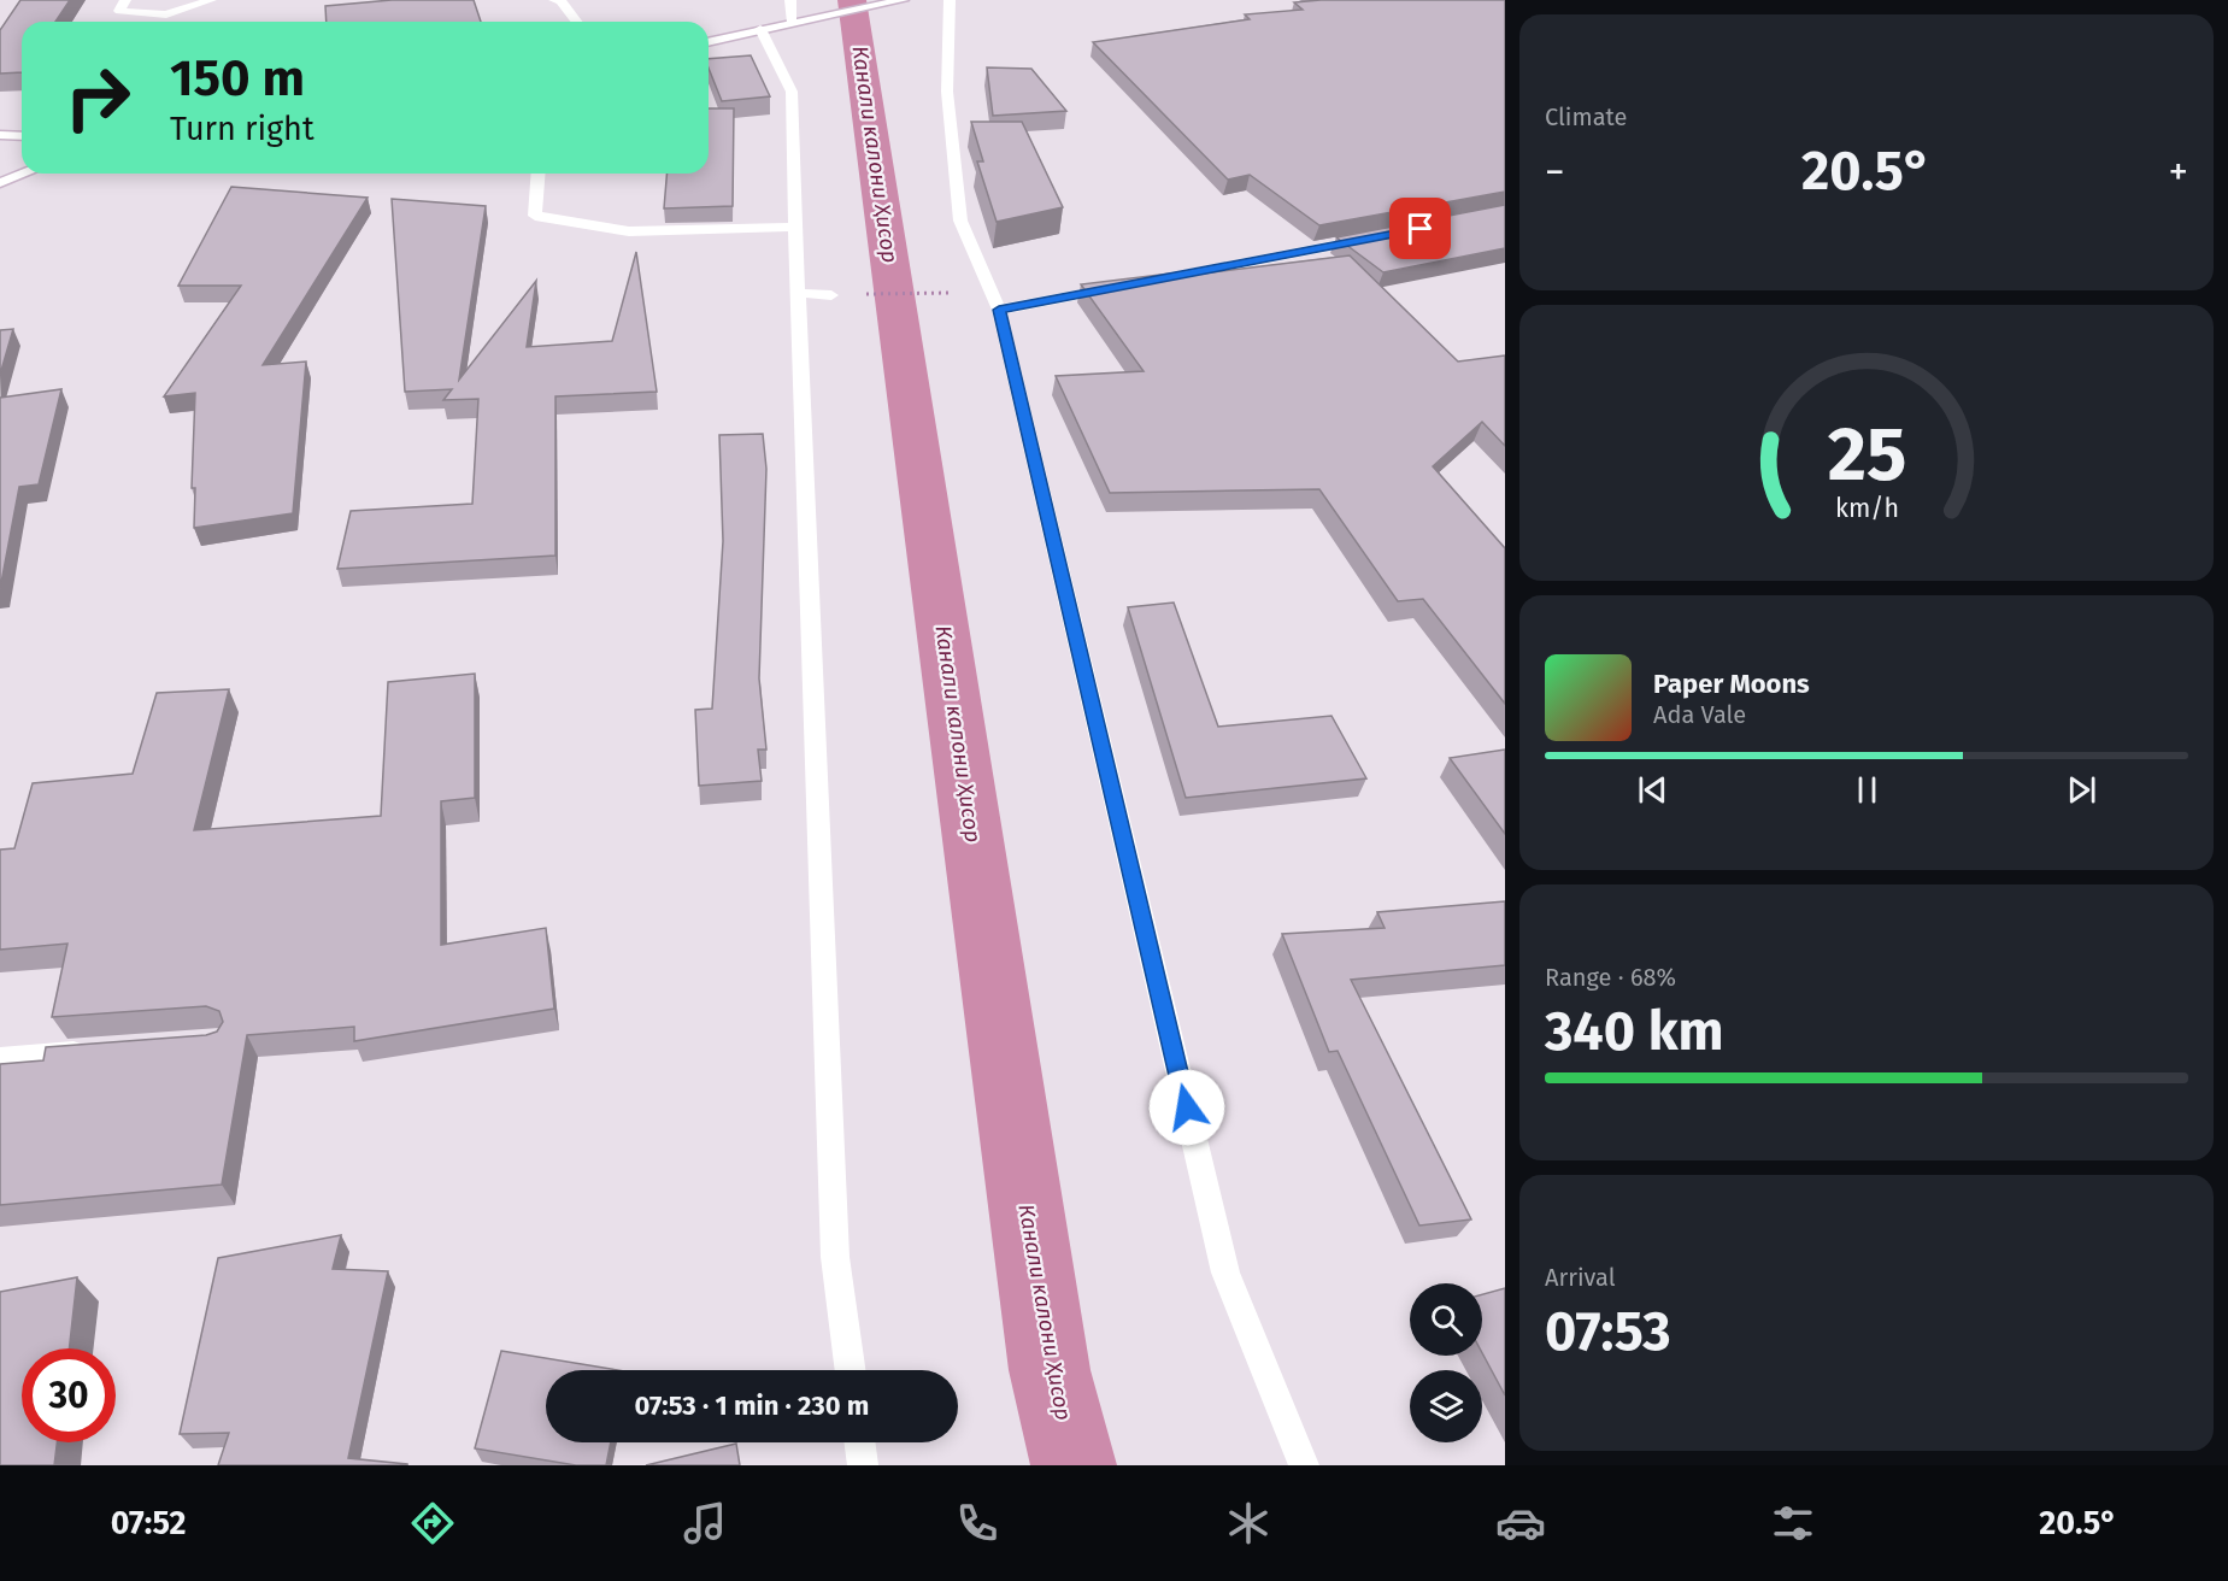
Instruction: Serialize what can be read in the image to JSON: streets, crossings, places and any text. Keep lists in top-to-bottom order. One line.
{"water":["Канали калони Ҳисор"],"page":{"tile":["Climate",["Range · 68%","340 km"],["Arrival","07:53"]],"turn":["150 m","Turn right"],"heat":["−","20.5°","+"],"song":["Paper Moons","Ada Vale"],"limit":"30","trip":"07:53 · 1 min · 230 m","tabs":["07:52","20.5°"],"gauge":["25","km/h"]}}
